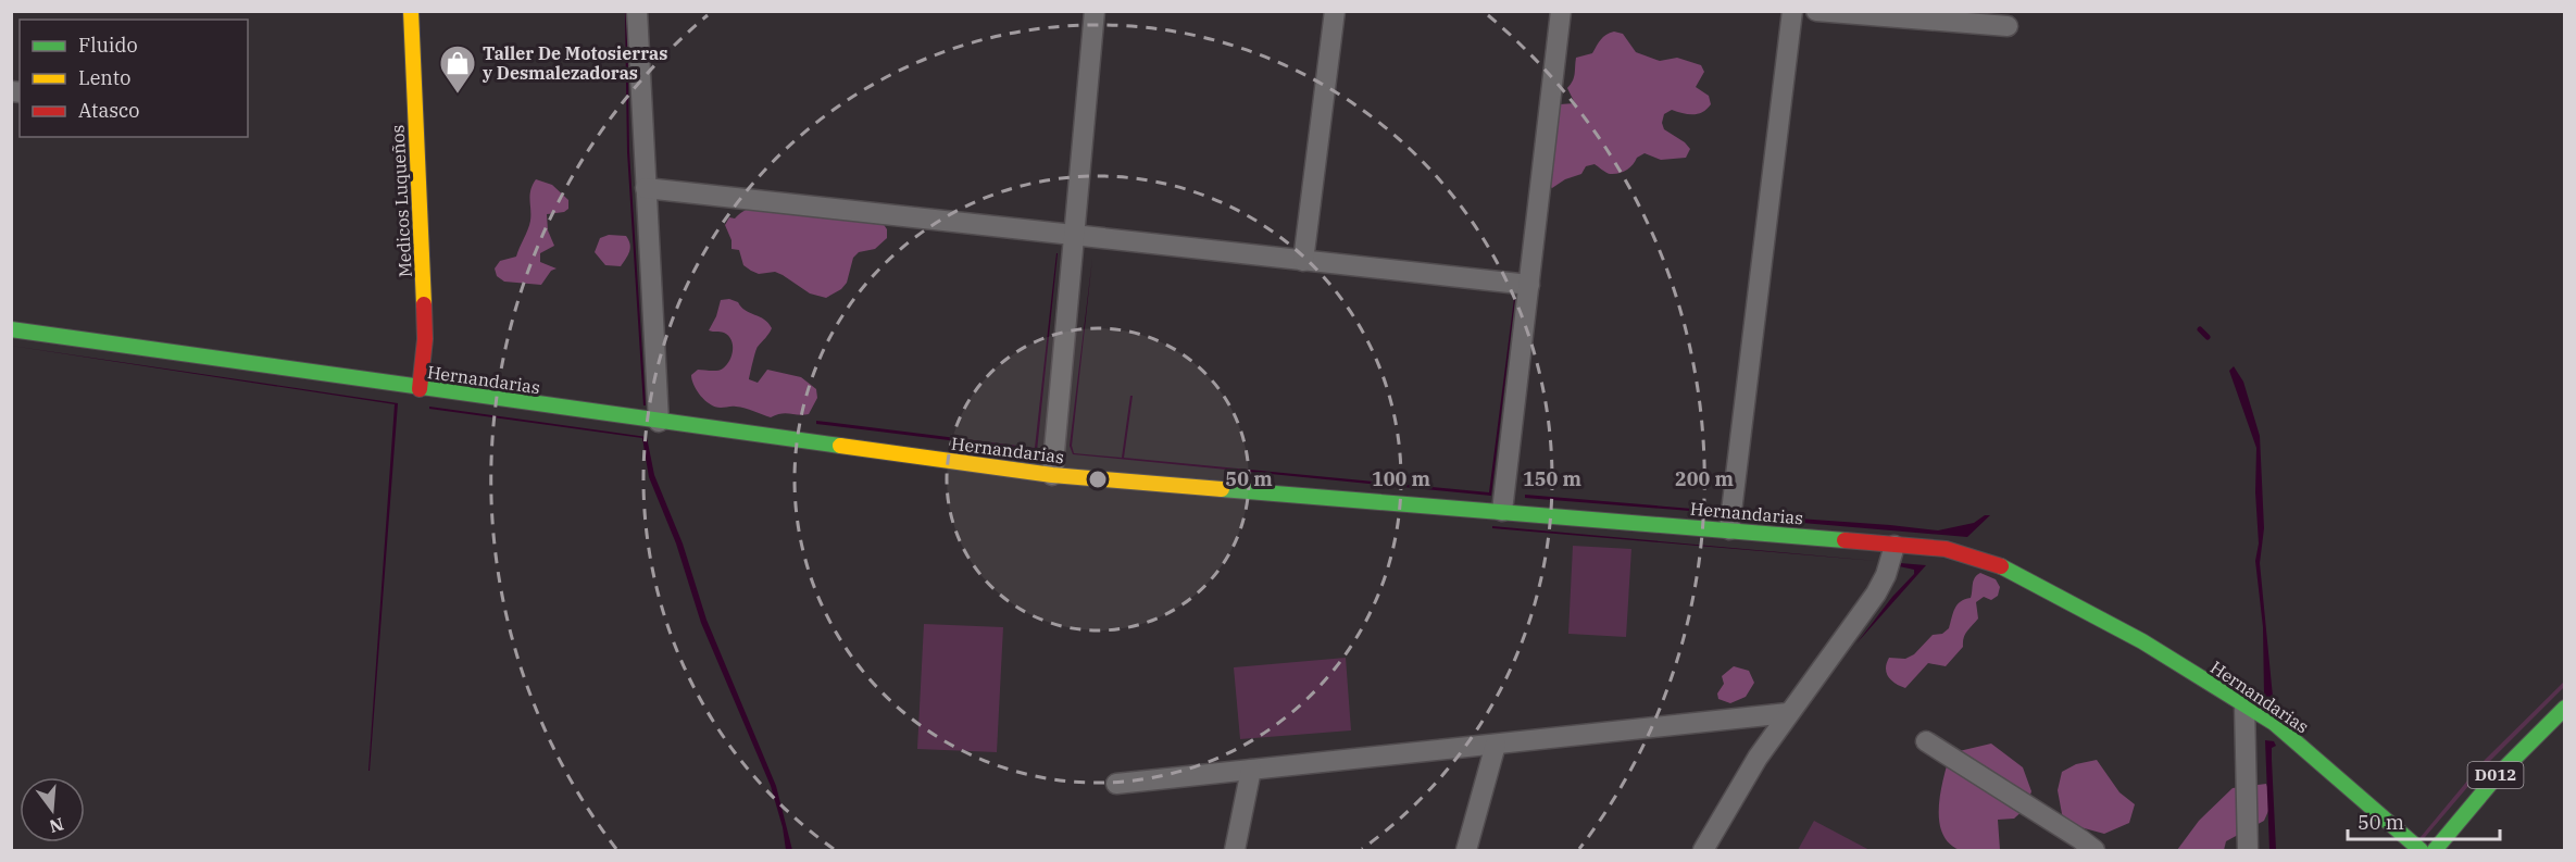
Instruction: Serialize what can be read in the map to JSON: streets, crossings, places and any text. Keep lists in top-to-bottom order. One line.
{"streets":{"street":["Medicos Luqueños","Hernandarias","D012"]},"crossings":[["Medicos Luqueños","Hernandarias"]],"places":{"shop":["Taller De Motosierras y Desmalezadoras"]},"legend":["Fluido","Lento","Atasco"],"scale_bar":"50 m","north":"bottom","rings":["50 m","100 m","150 m","200 m"]}
